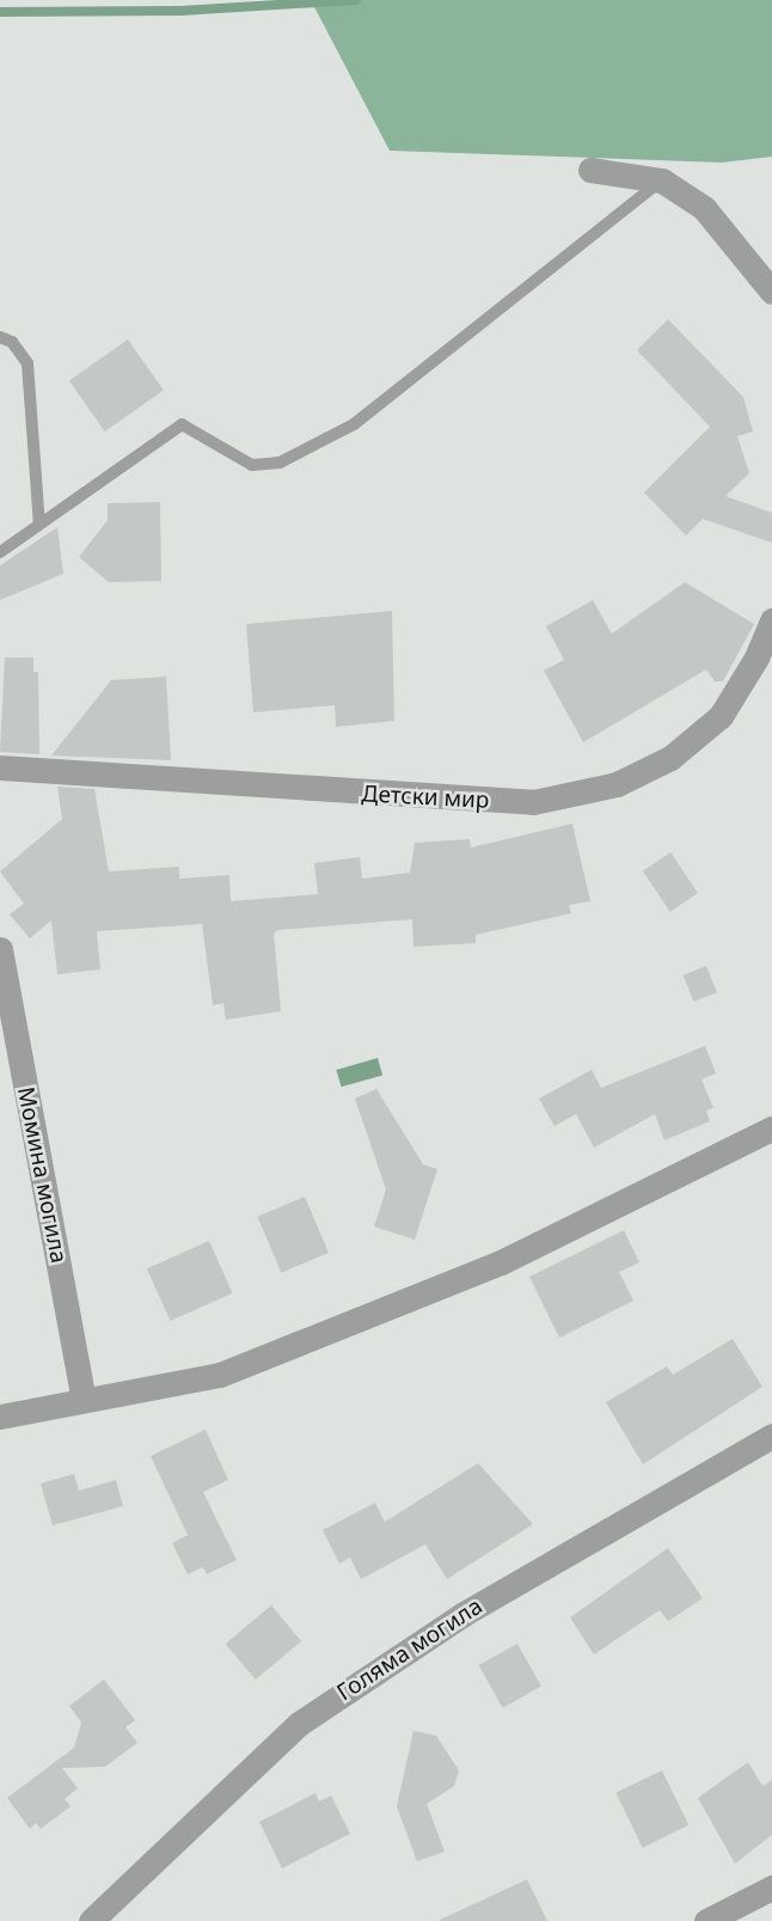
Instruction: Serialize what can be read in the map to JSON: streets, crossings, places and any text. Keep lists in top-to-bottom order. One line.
{"streets":{"street":["Детски мир","Момина могила","Голяма могила"]}}
